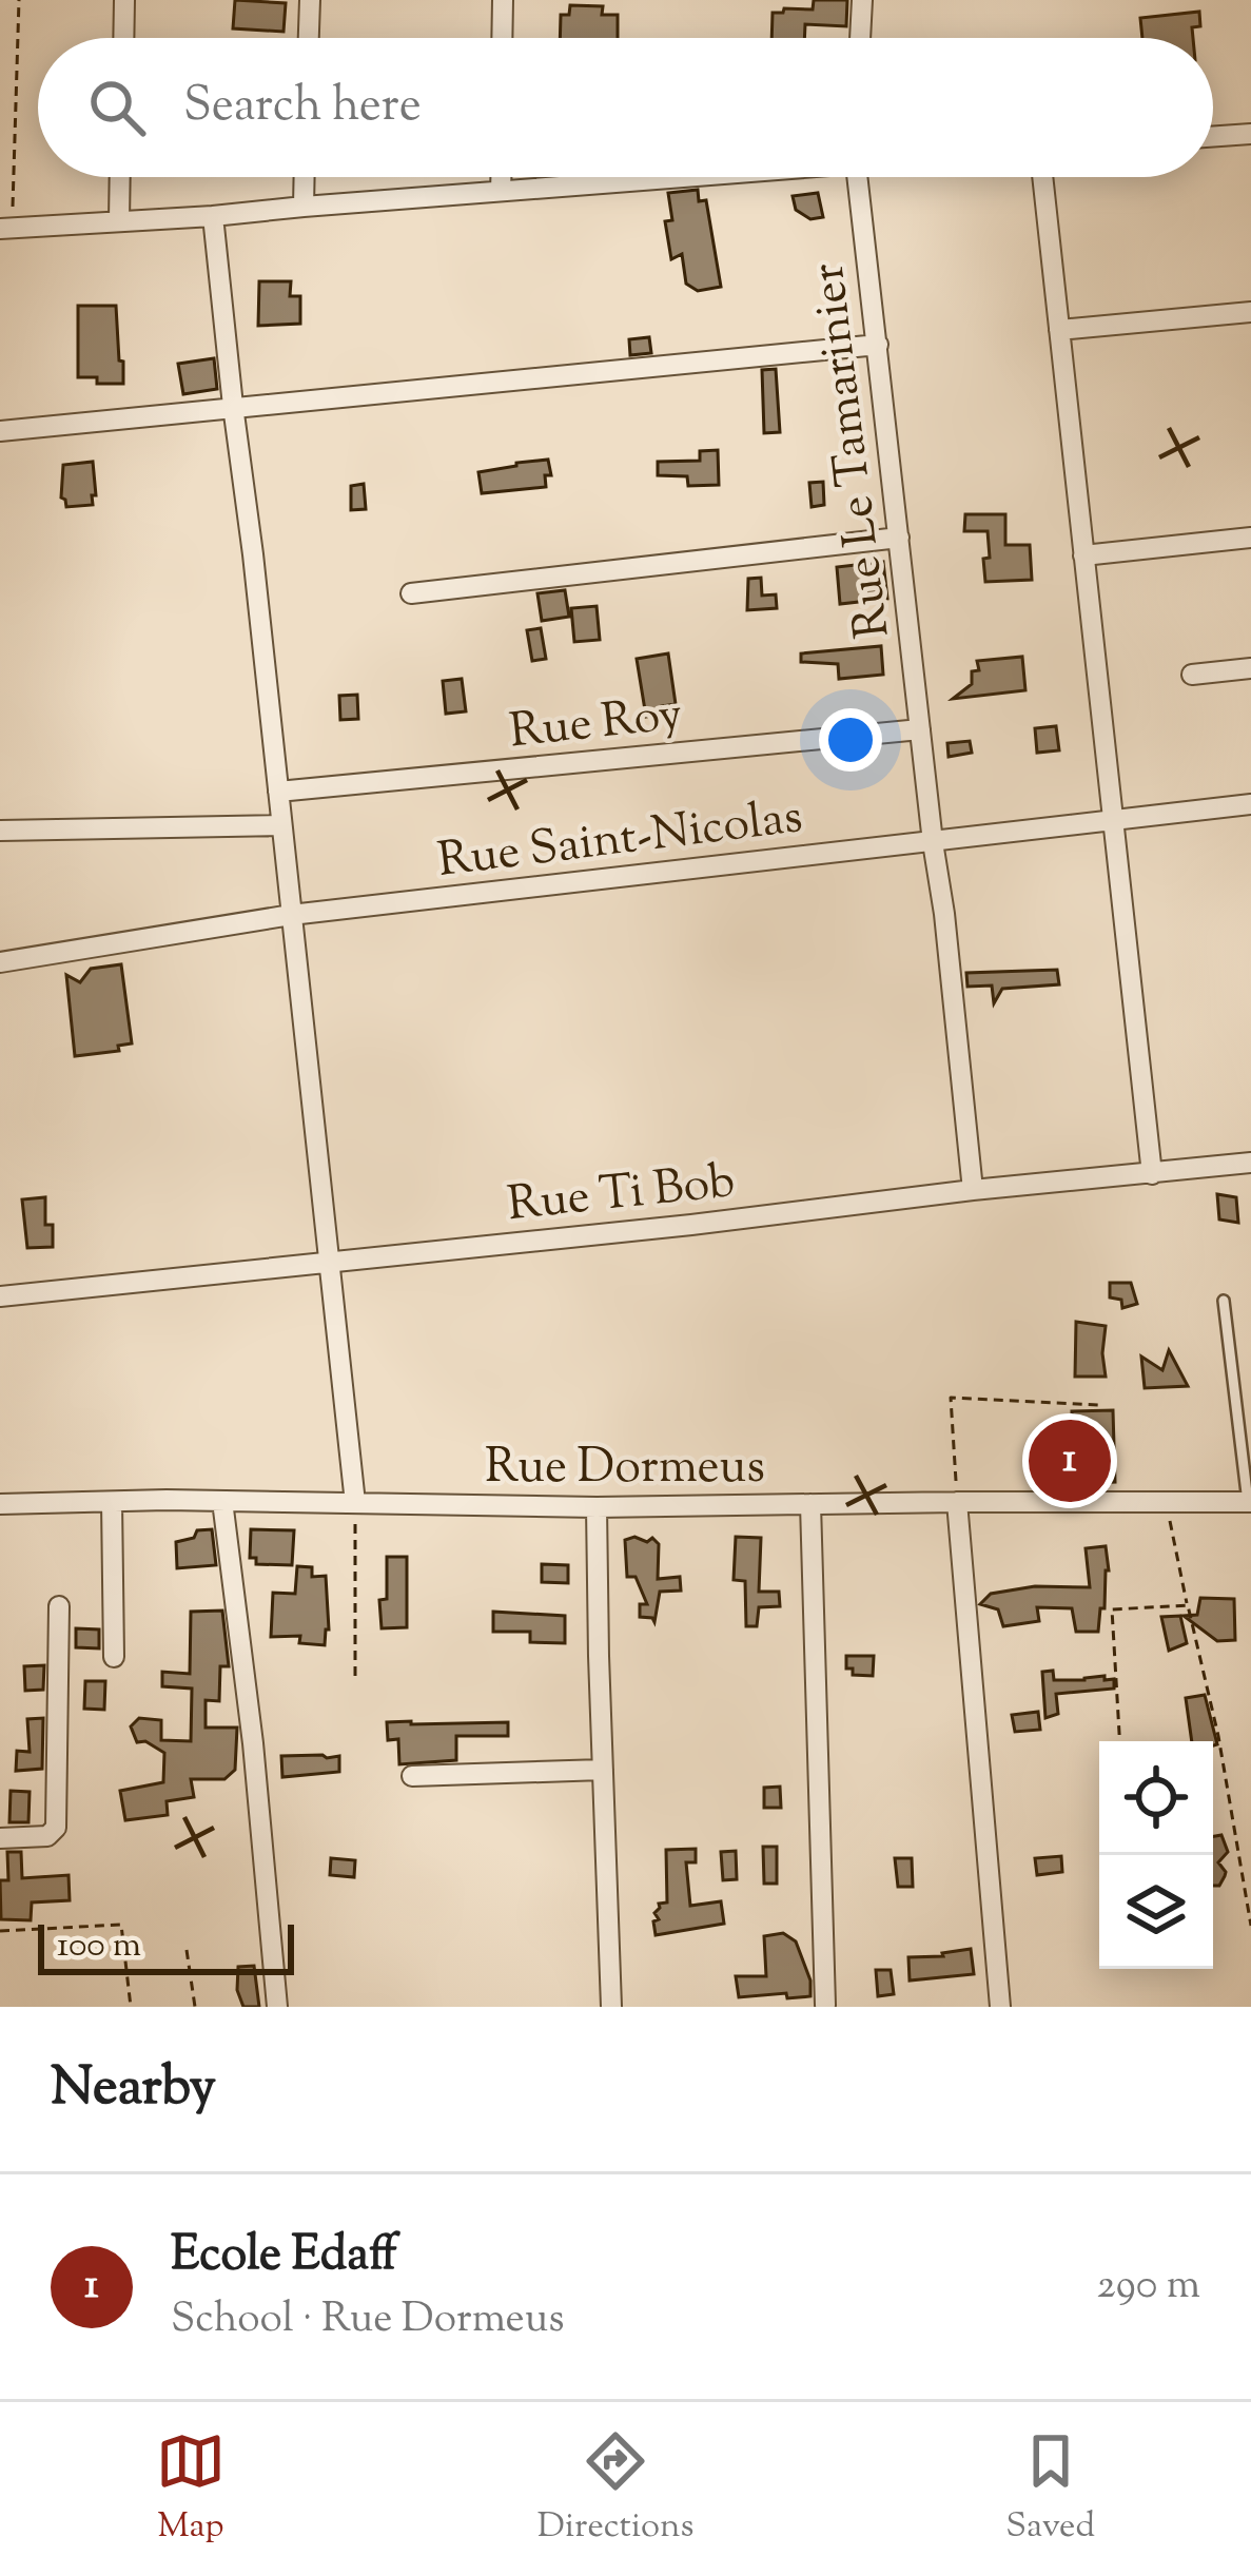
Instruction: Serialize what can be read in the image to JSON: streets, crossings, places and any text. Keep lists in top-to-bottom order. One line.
{"streets":{"street":["Rue Le Tamarinier","Rue Roy","Rue Saint-Nicolas","Rue Ti Bob","Rue Dormeus"]},"crossings":[["Rue Le Tamarinier","Rue Roy"],["Rue Le Tamarinier","Rue Saint-Nicolas"],["Rue Le Tamarinier","Rue Ti Bob"]],"scale_bar":"100 m","page":{"search":"Search here","pins":"1","scale":"100 m","heading":"Nearby","list":[{"mark":"1","name":"Ecole Edaff","note":"School · Rue Dormeus","value":"290 m"}],"nav":["Map","Directions","Saved"]}}
